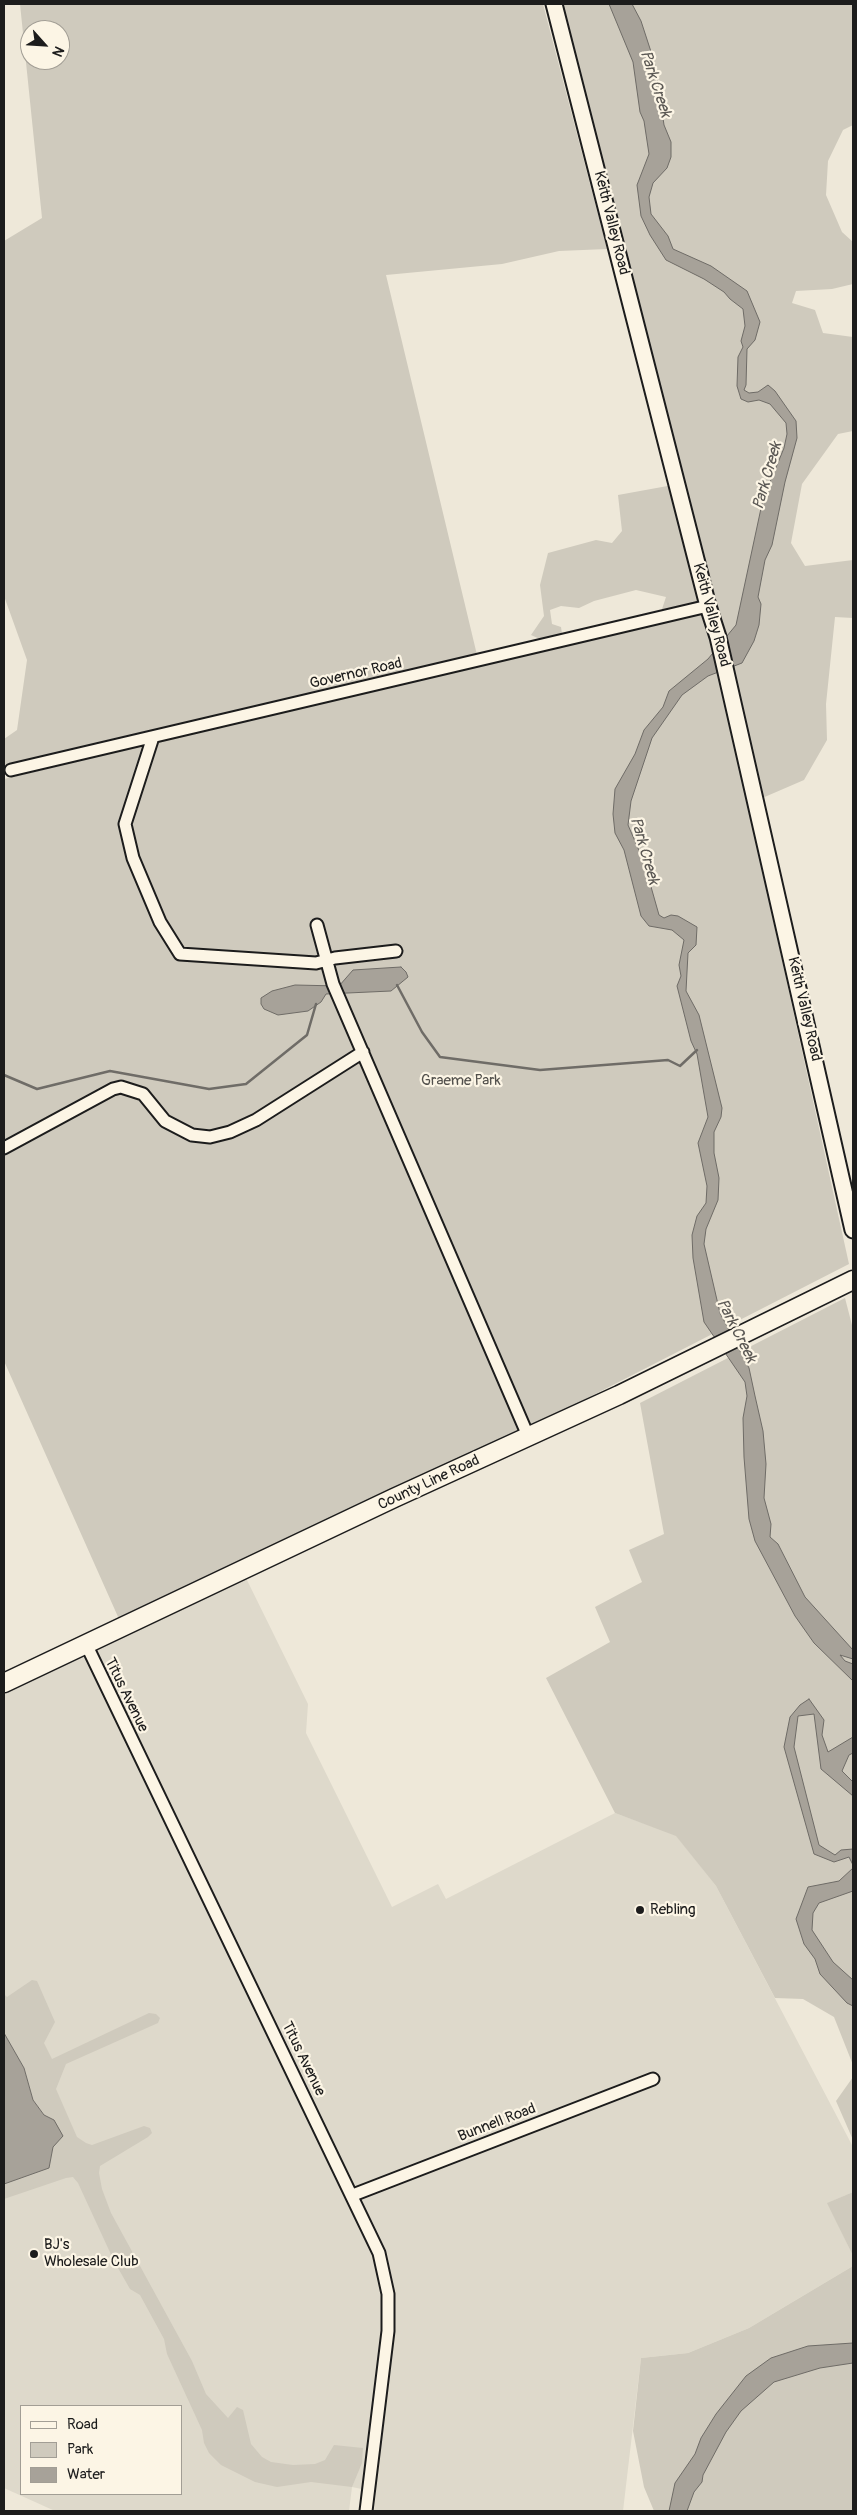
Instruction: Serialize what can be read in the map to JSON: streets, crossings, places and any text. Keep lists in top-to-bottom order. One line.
{"streets":{"main road":["County Line Road"],"street":["Keith Valley Road","Governor Road","Titus Avenue","Bunnell Road"]},"crossings":[["Keith Valley Road","Governor Road"],["County Line Road","Titus Avenue"],["Titus Avenue","Bunnell Road"]],"water":["Park Creek"],"parks":["Graeme Park"],"places":["Rebling","BJ's Wholesale Club"],"legend":["Road","Park","Water"],"north":"bottom right"}
